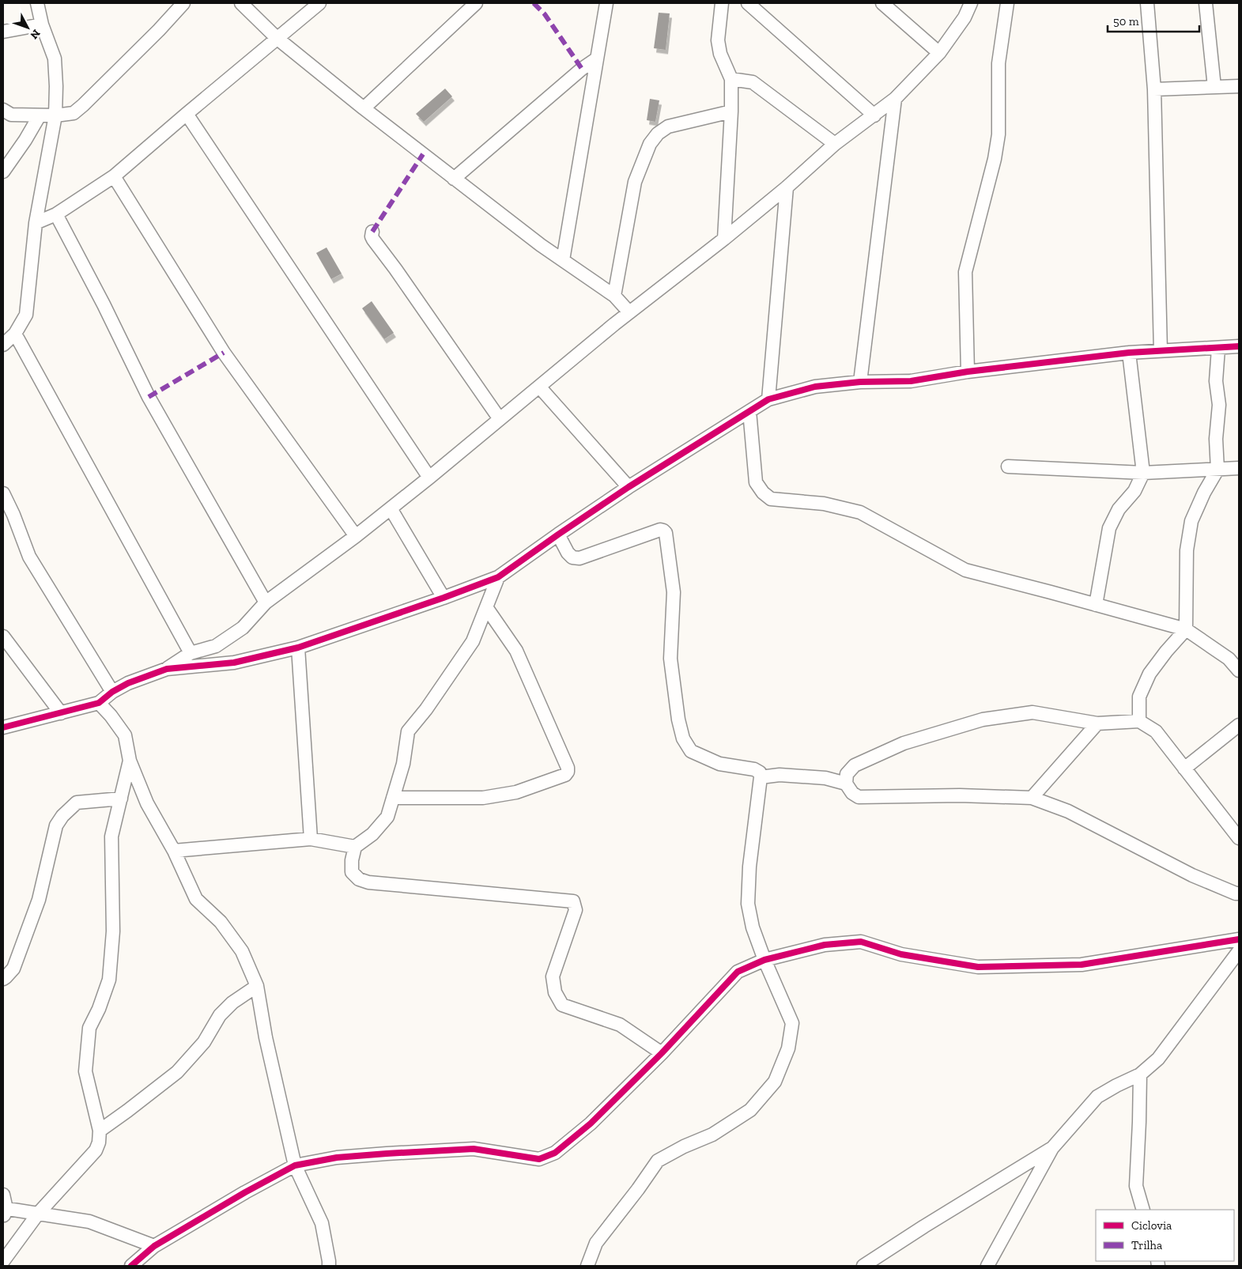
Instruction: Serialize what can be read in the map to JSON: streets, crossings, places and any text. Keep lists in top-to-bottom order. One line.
{"legend":["Ciclovia","Trilha"],"scale_bar":"50 m","north":"bottom right"}
